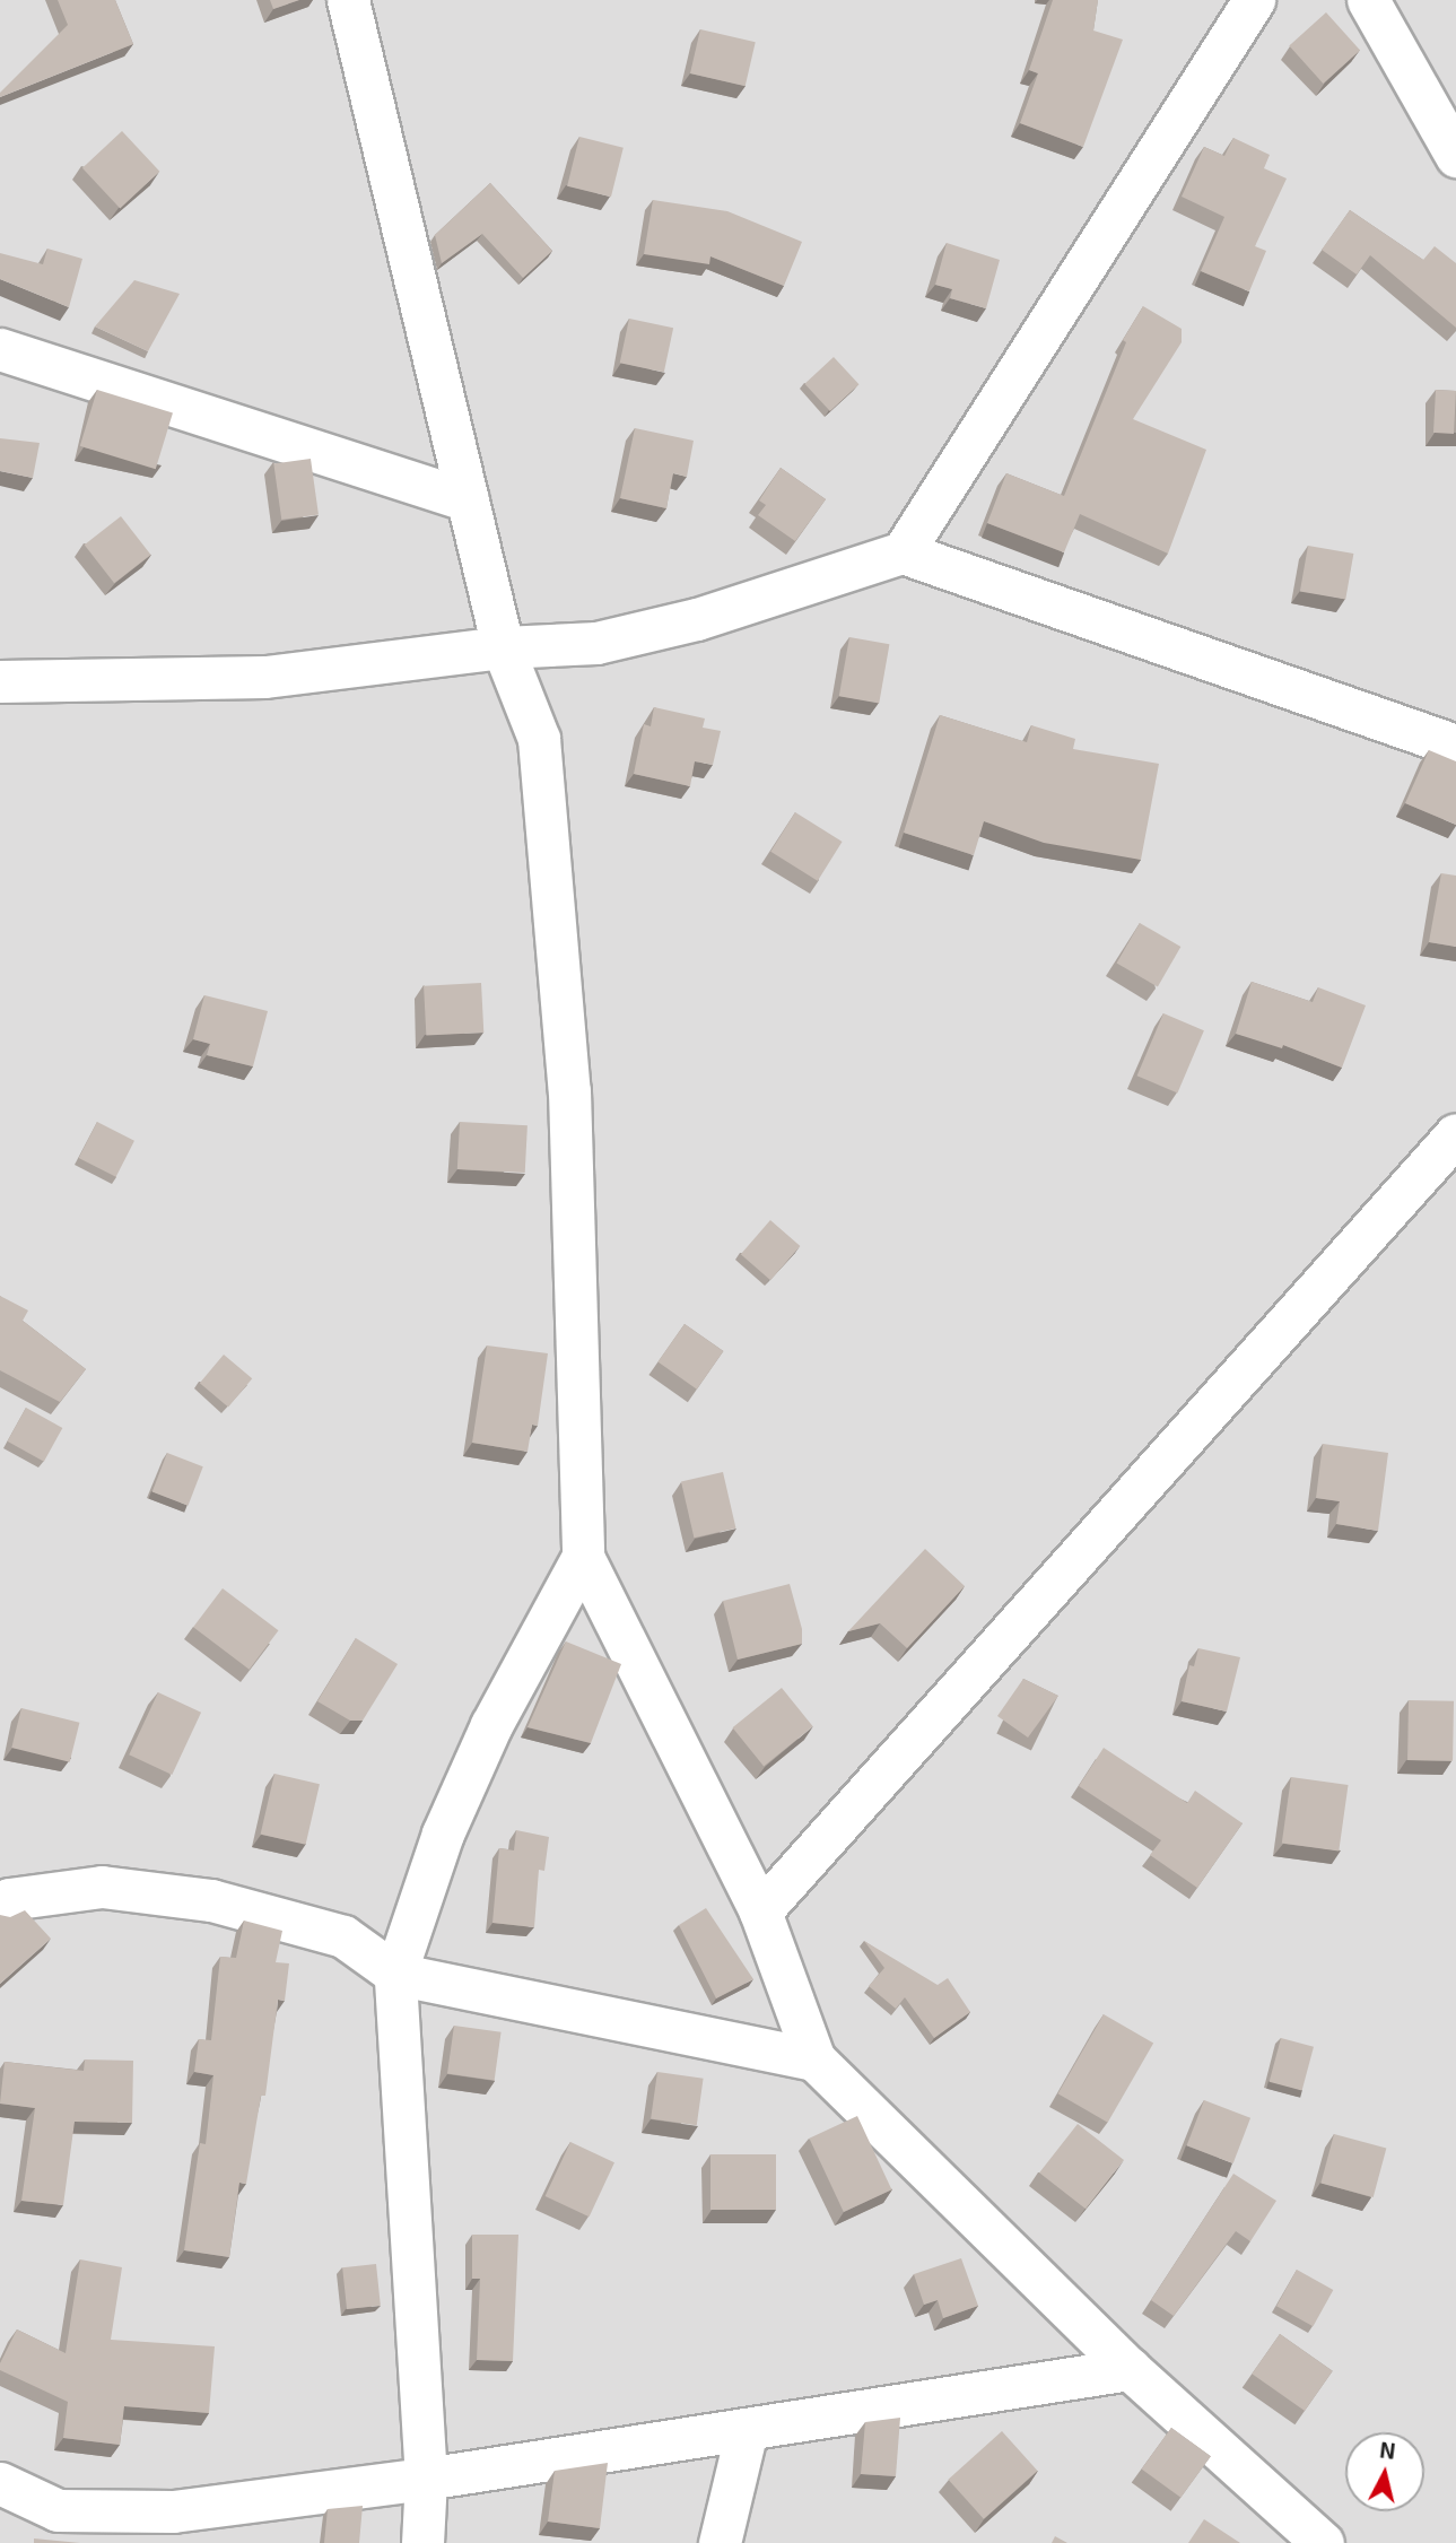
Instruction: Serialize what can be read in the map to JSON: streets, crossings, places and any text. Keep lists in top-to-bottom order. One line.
{"north":"top"}
